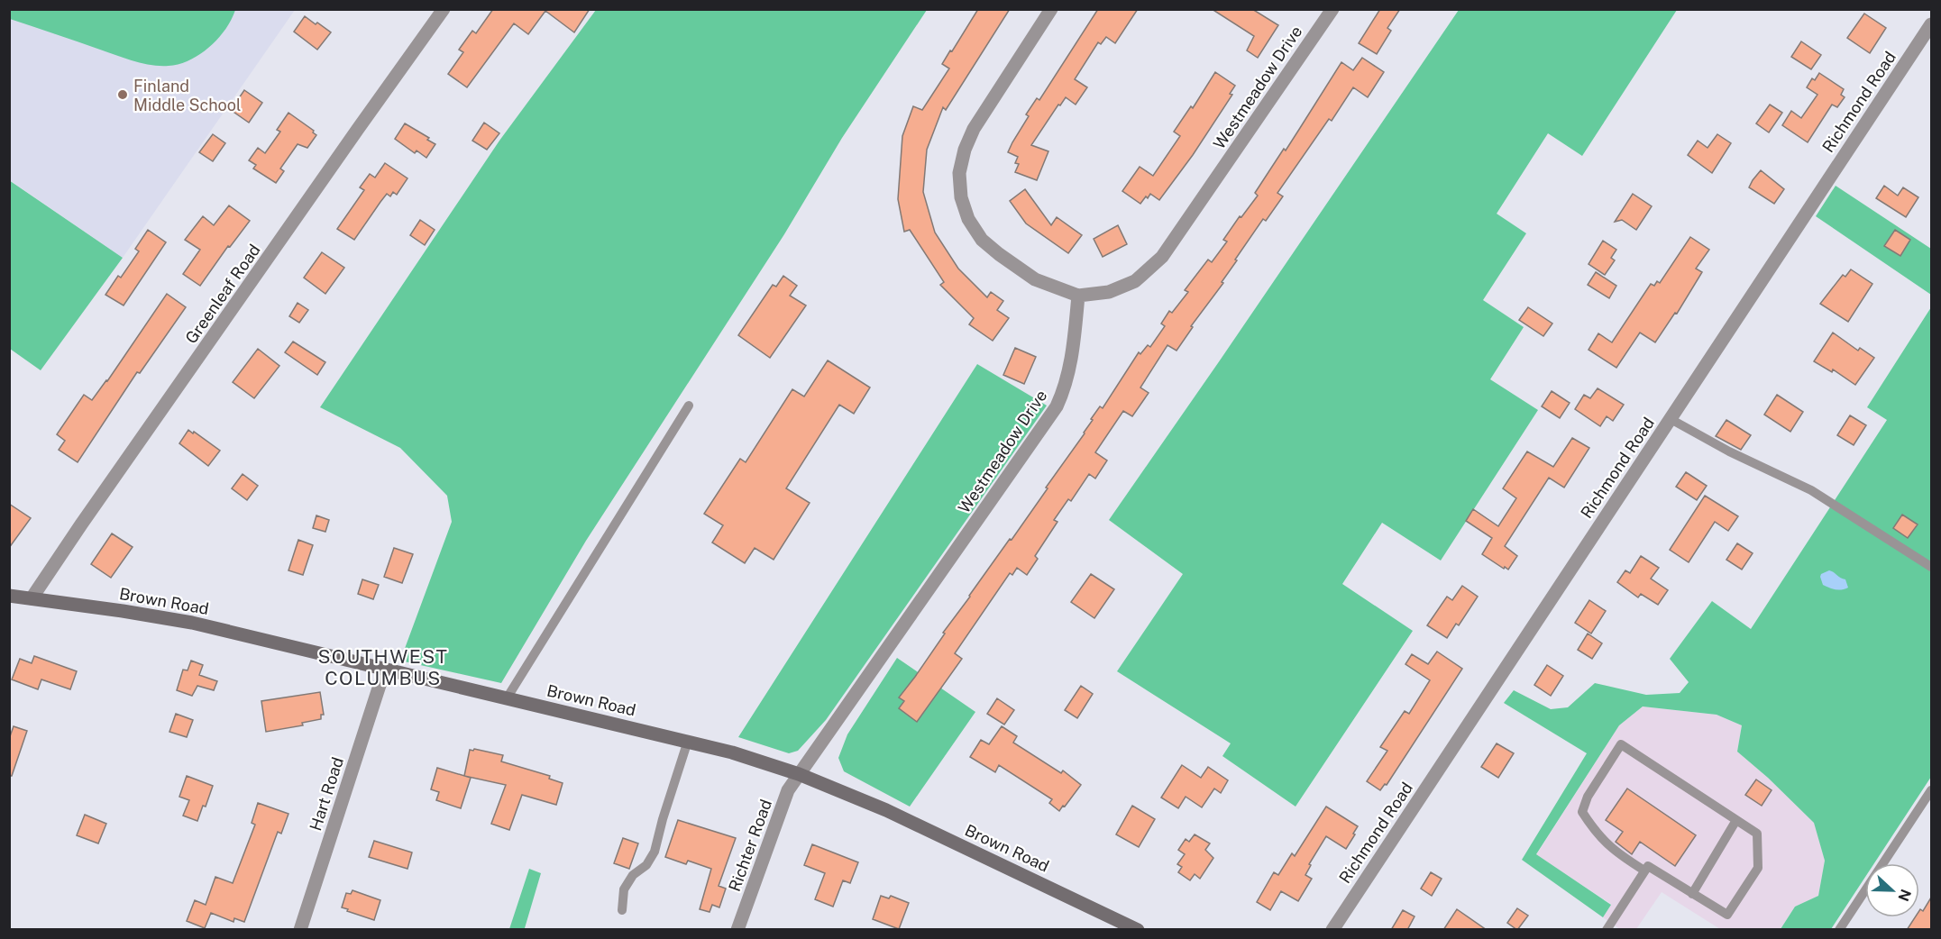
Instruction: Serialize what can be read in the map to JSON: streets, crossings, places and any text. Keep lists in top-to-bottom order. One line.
{"streets":{"main road":["Brown Road"],"street":["Westmeadow Drive","Richmond Road","Greenleaf Road","Hart Road","Richter Road"]},"crossings":[["Westmeadow Drive","Brown Road"],["Westmeadow Drive","Richter Road"],["Greenleaf Road","Brown Road"],["Brown Road","Hart Road"],["Brown Road","Richter Road"]],"districts":["SOUTHWEST COLUMBUS"],"places":["Finland Middle School"],"north":"right"}
